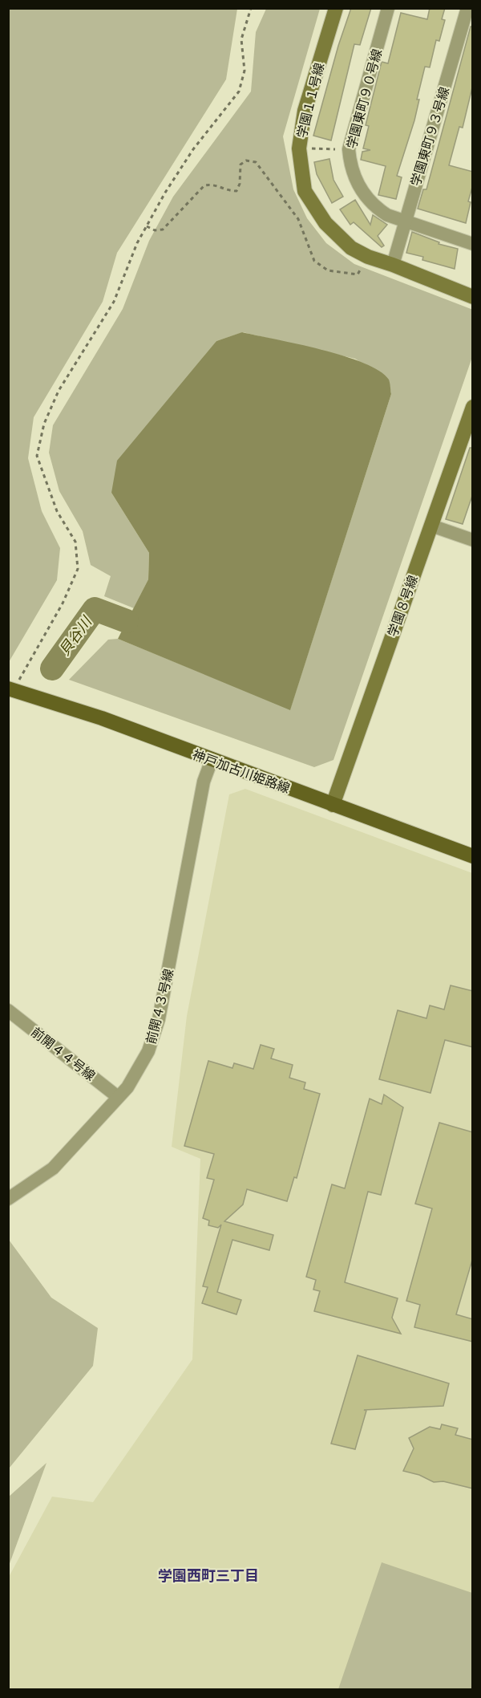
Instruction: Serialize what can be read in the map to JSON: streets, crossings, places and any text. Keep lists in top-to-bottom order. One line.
{"streets":{"main road":["神戸加古川姫路線"],"street":["学園東町９０号線","学園１１号線","学園東町９３号線","学園８号線","前開４３号線","前開４４号線"]},"crossings":[["学園東町９０号線","学園東町９３号線"],["学園１１号線","学園東町９３号線"],["学園８号線","神戸加古川姫路線"],["神戸加古川姫路線","前開４３号線"],["前開４３号線","前開４４号線"]],"districts":["学園西町三丁目"],"water":["貝谷川"]}
